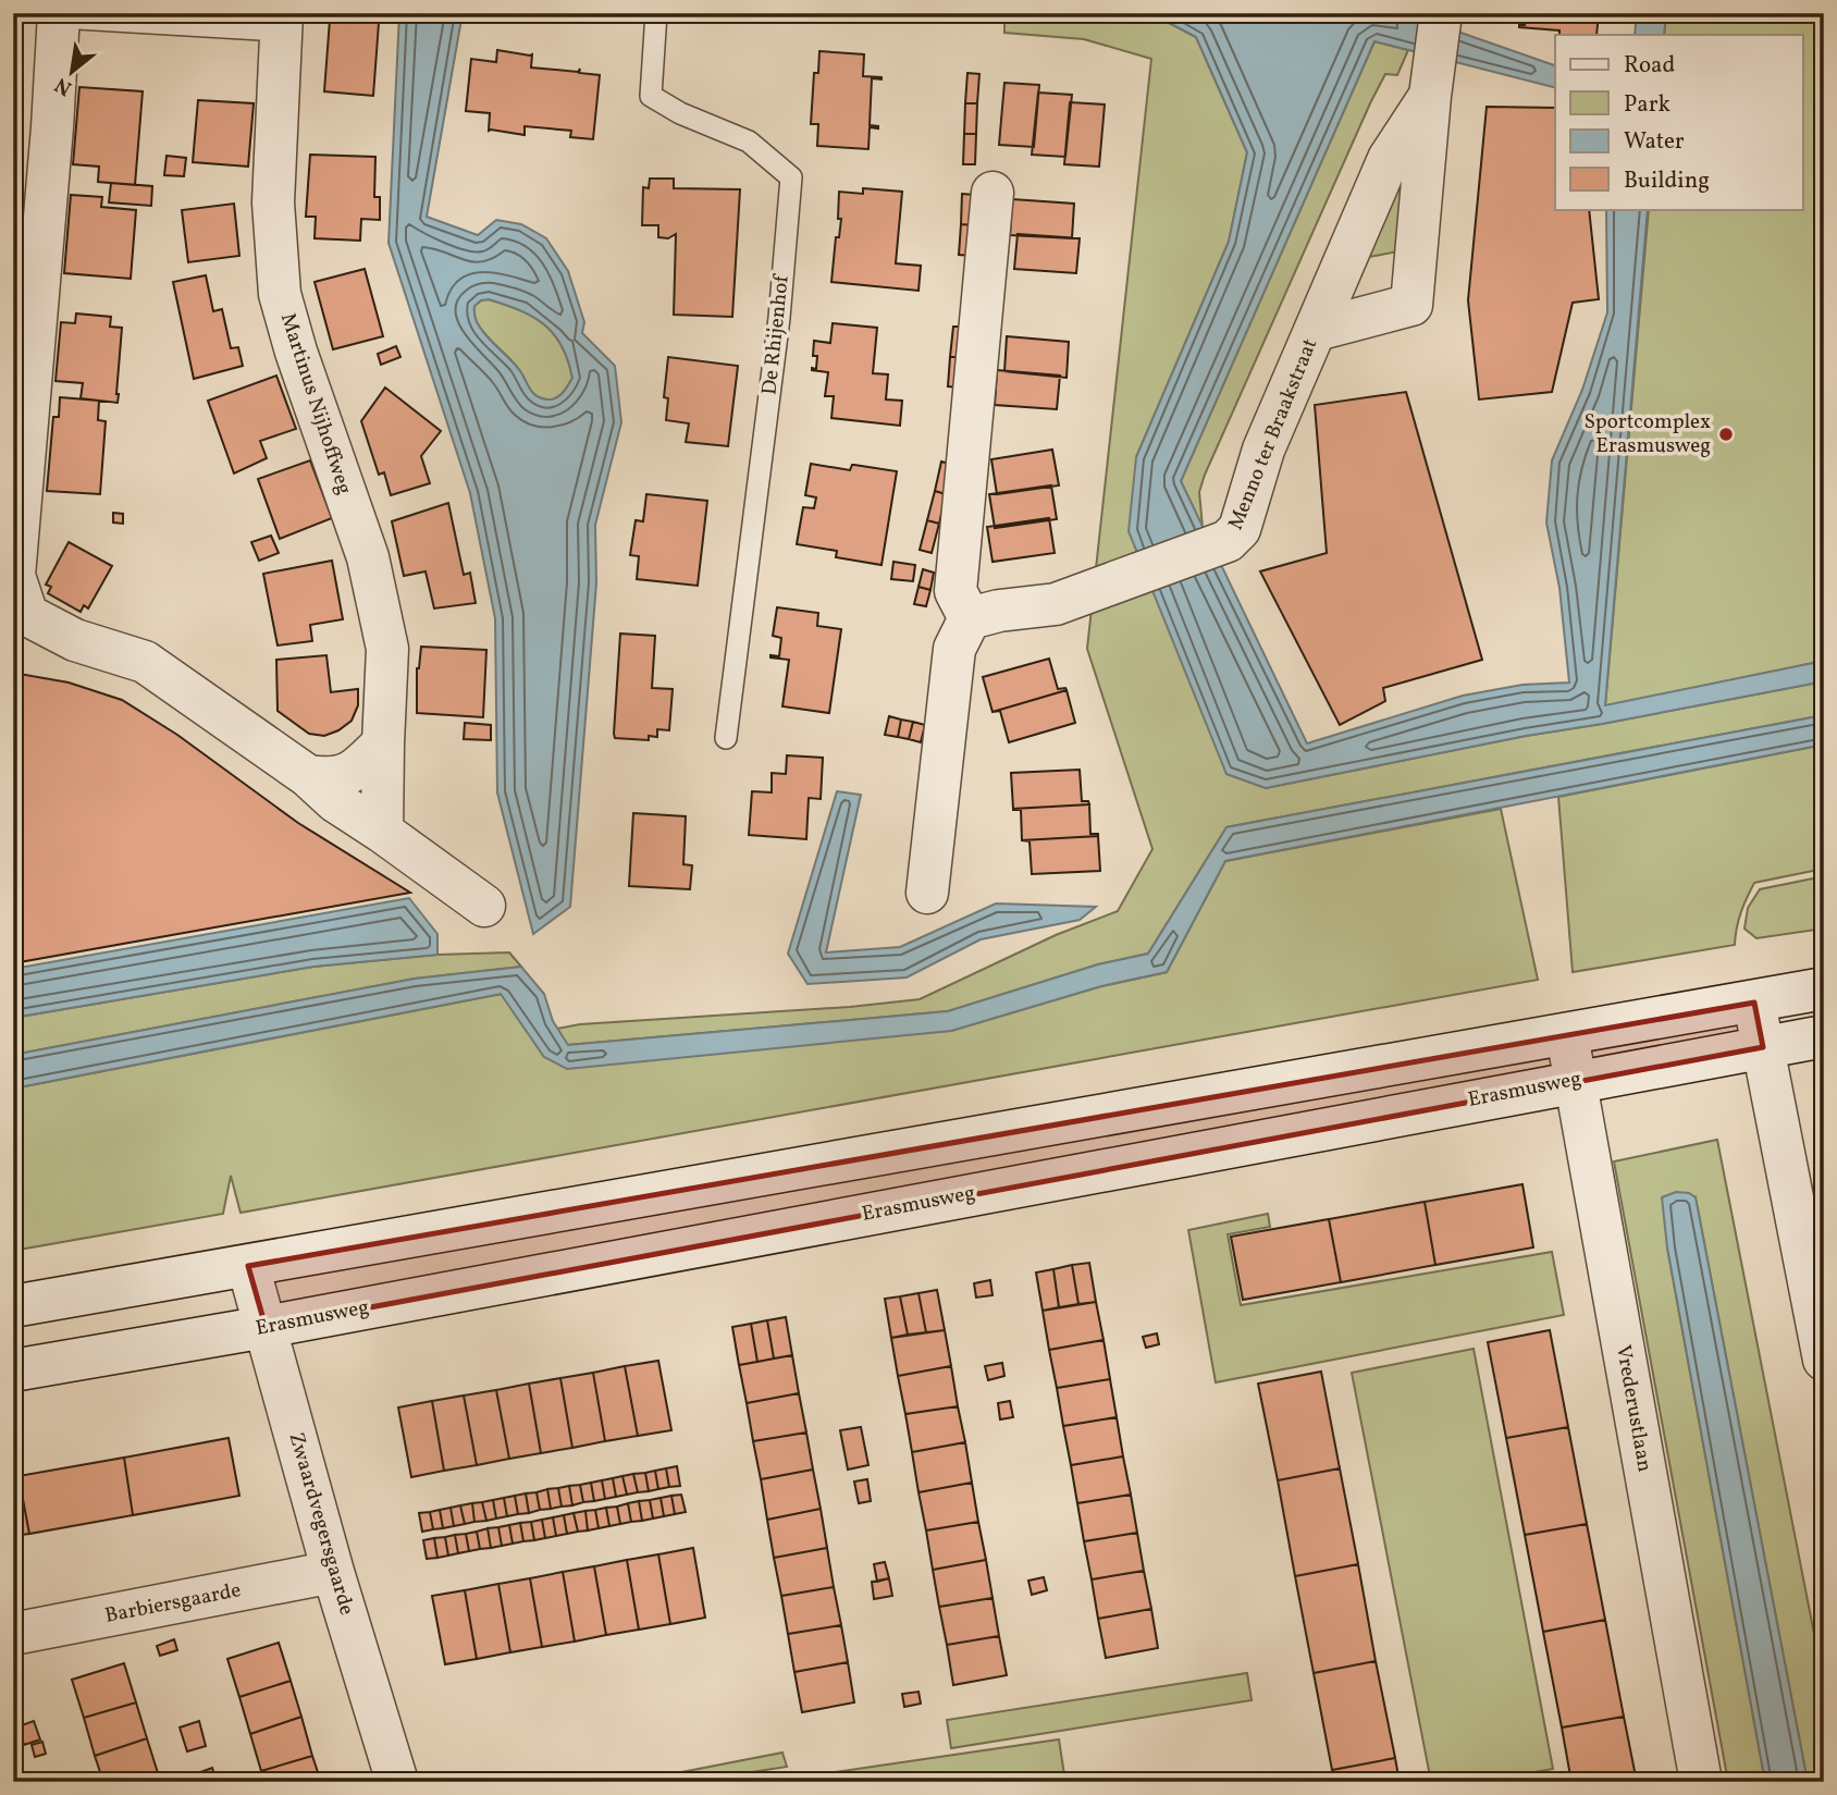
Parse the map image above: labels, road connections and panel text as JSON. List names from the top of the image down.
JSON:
{
  "streets": {
    "street": [
      "Martinus Nijhoffweg",
      "Menno ter Braakstraat",
      "Erasmusweg",
      "Vrederustlaan",
      "Zwaardvegersgaarde",
      "Barbiersgaarde"
    ],
    "lane": ["De Rhijenhof"]
  },
  "crossings": [
    ["Erasmusweg", "Vrederustlaan"],
    ["Erasmusweg", "Zwaardvegersgaarde"],
    ["Zwaardvegersgaarde", "Barbiersgaarde"]
  ],
  "places": ["Sportcomplex Erasmusweg"],
  "legend": [
    "Road",
    "Park",
    "Water",
    "Building"
  ],
  "north": "bottom left"
}
